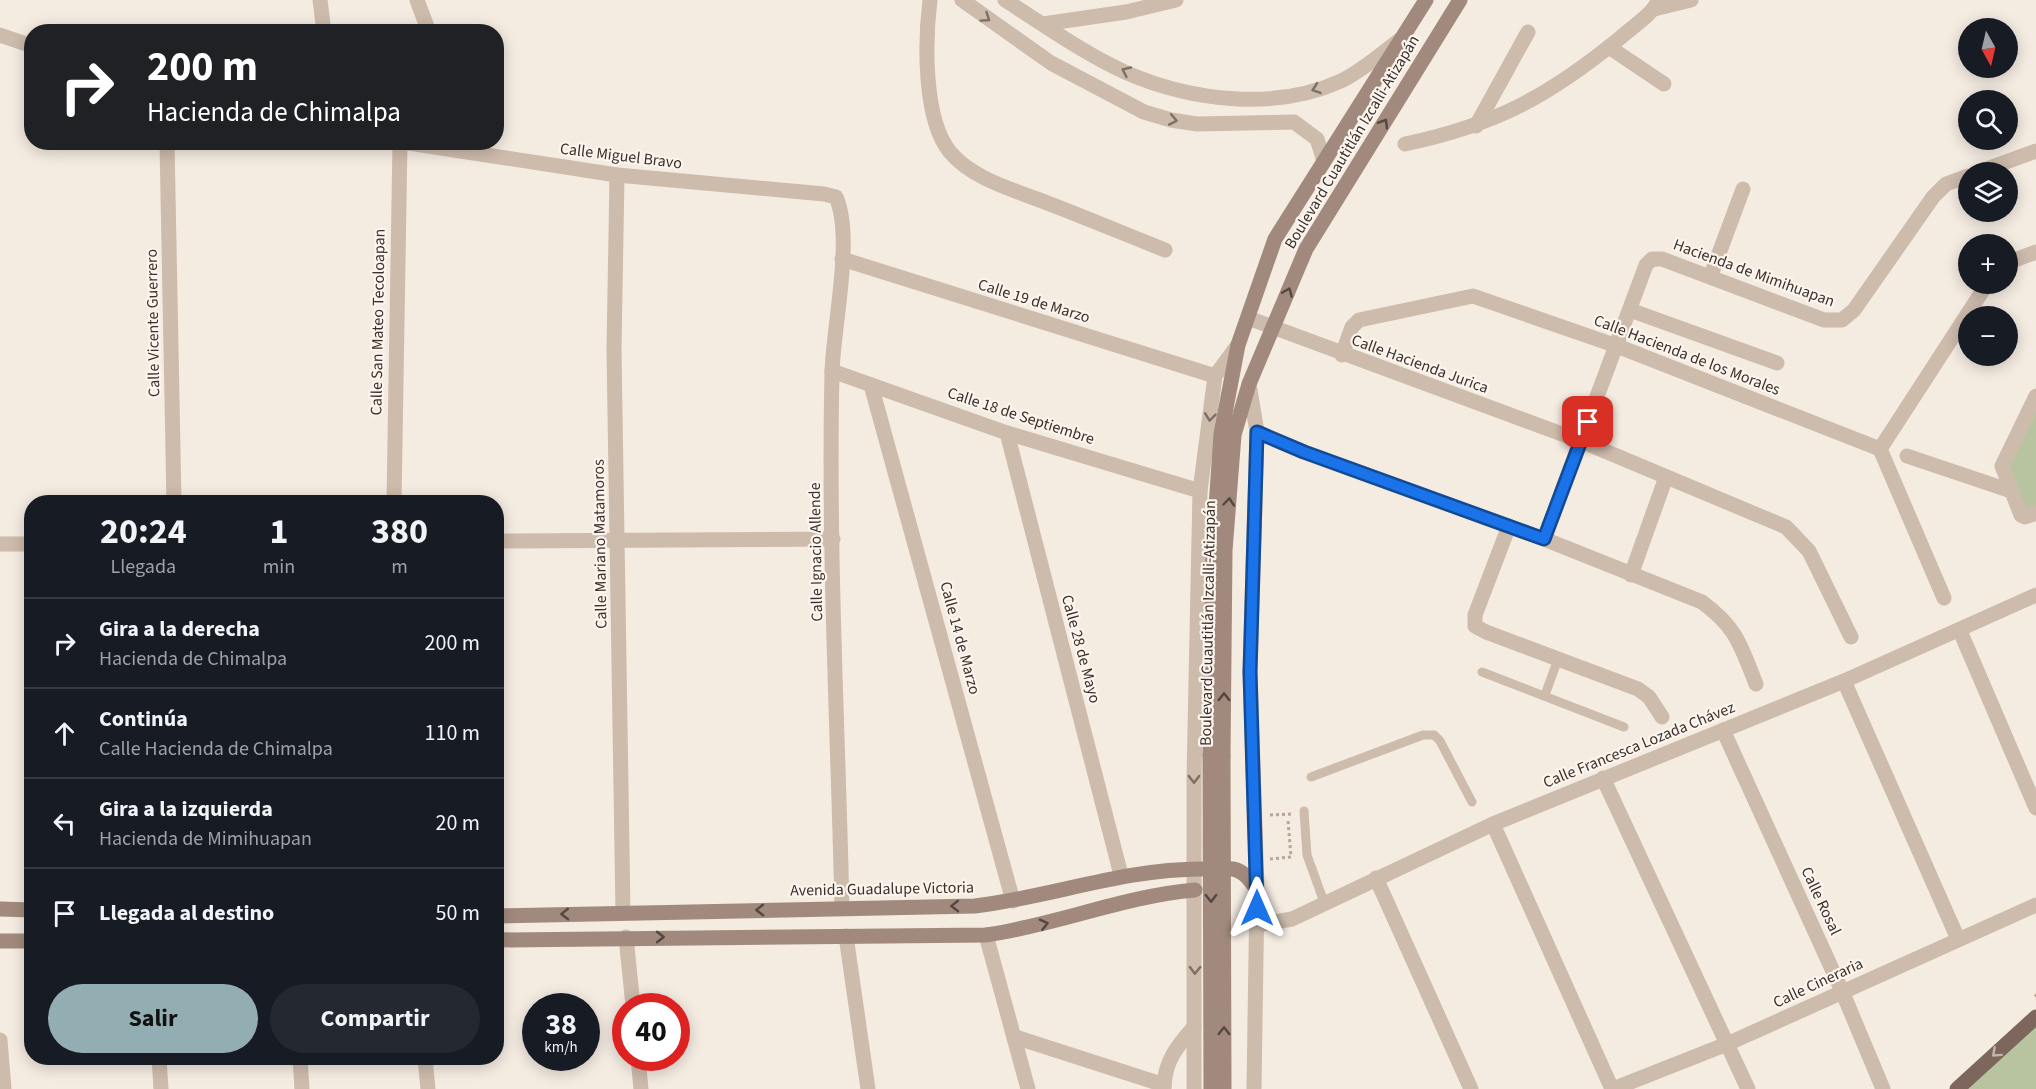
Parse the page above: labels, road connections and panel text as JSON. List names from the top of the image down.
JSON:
{
  "streets": {
    "main road": ["Boulevard Cuautitlán Izcalli-Atizapán", "Avenida Guadalupe Victoria"],
    "street": [
      "Calle Miguel Bravo",
      "Hacienda de Mimihuapan",
      "Calle 19 de Marzo",
      "Calle San Mateo Tecoloapan",
      "Calle Vicente Guerrero",
      "Calle Hacienda de los Morales",
      "Calle Hacienda Jurica",
      "Calle 18 de Septiembre",
      "Calle Mariano Matamoros",
      "Calle Ignacio Allende",
      "Calle 14 de Marzo",
      "Calle 28 de Mayo",
      "Calle Francesca Lozada Chávez",
      "Calle Rosal",
      "Calle Cineraria"
    ]
  },
  "crossings": [
    ["Boulevard Cuautitlán Izcalli-Atizapán", "Calle Hacienda Jurica"],
    ["Calle Miguel Bravo", "Calle Mariano Matamoros"],
    ["Calle Miguel Bravo", "Calle Ignacio Allende"],
    ["Hacienda de Mimihuapan", "Calle Hacienda de los Morales"],
    ["Hacienda de Mimihuapan", "Calle Hacienda Jurica"],
    ["Calle 19 de Marzo", "Calle Ignacio Allende"],
    ["Calle Hacienda de los Morales", "Calle Hacienda Jurica"],
    ["Calle 18 de Septiembre", "Calle Ignacio Allende"],
    ["Calle 18 de Septiembre", "Calle 14 de Marzo"],
    ["Calle 18 de Septiembre", "Calle 28 de Mayo"],
    ["Calle Mariano Matamoros", "Avenida Guadalupe Victoria"],
    ["Calle Ignacio Allende", "Avenida Guadalupe Victoria"],
    ["Calle 14 de Marzo", "Avenida Guadalupe Victoria"],
    ["Calle 28 de Mayo", "Avenida Guadalupe Victoria"],
    ["Calle Francesca Lozada Chávez", "Calle Rosal"],
    ["Calle Rosal", "Calle Cineraria"]
  ],
  "north": "bottom",
  "page": {
    "map_buttons": ["+", "−"],
    "turn": ["200 m", "Hacienda de Chimalpa"],
    "eta": [
      "20:24",
      "Llegada",
      "1",
      "min",
      "380",
      "m"
    ],
    "list": [
      {
        "name": "Gira a la derecha",
        "note": "Hacienda de Chimalpa",
        "value": "200 m"
      },
      {
        "name": "Continúa",
        "note": "Calle Hacienda de Chimalpa",
        "value": "110 m"
      },
      {
        "name": "Gira a la izquierda",
        "note": "Hacienda de Mimihuapan",
        "value": "20 m"
      },
      {
        "name": "Llegada al destino",
        "value": "50 m"
      }
    ],
    "buttons": ["Salir", "Compartir"],
    "speed": "38 km/h",
    "limit": "40"
  }
}
